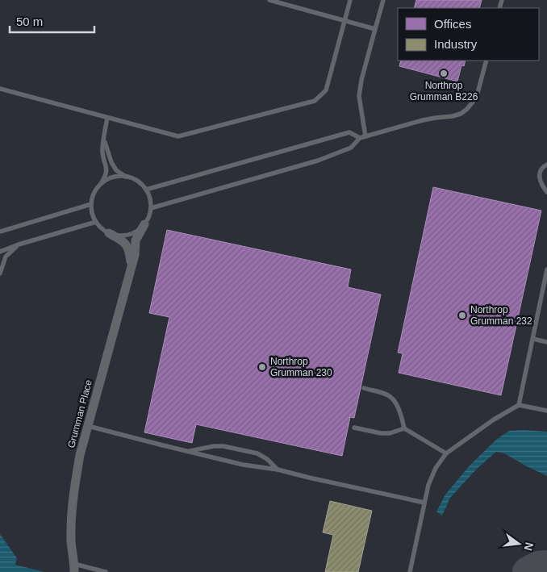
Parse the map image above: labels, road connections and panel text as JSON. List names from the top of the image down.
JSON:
{
  "streets": {
    "street": ["Grumman Place"]
  },
  "places": ["Northrop Grumman B226", "Northrop Grumman 232", "Northrop Grumman 230"],
  "legend": ["Offices", "Industry"],
  "scale_bar": "50 m",
  "north": "right"
}
